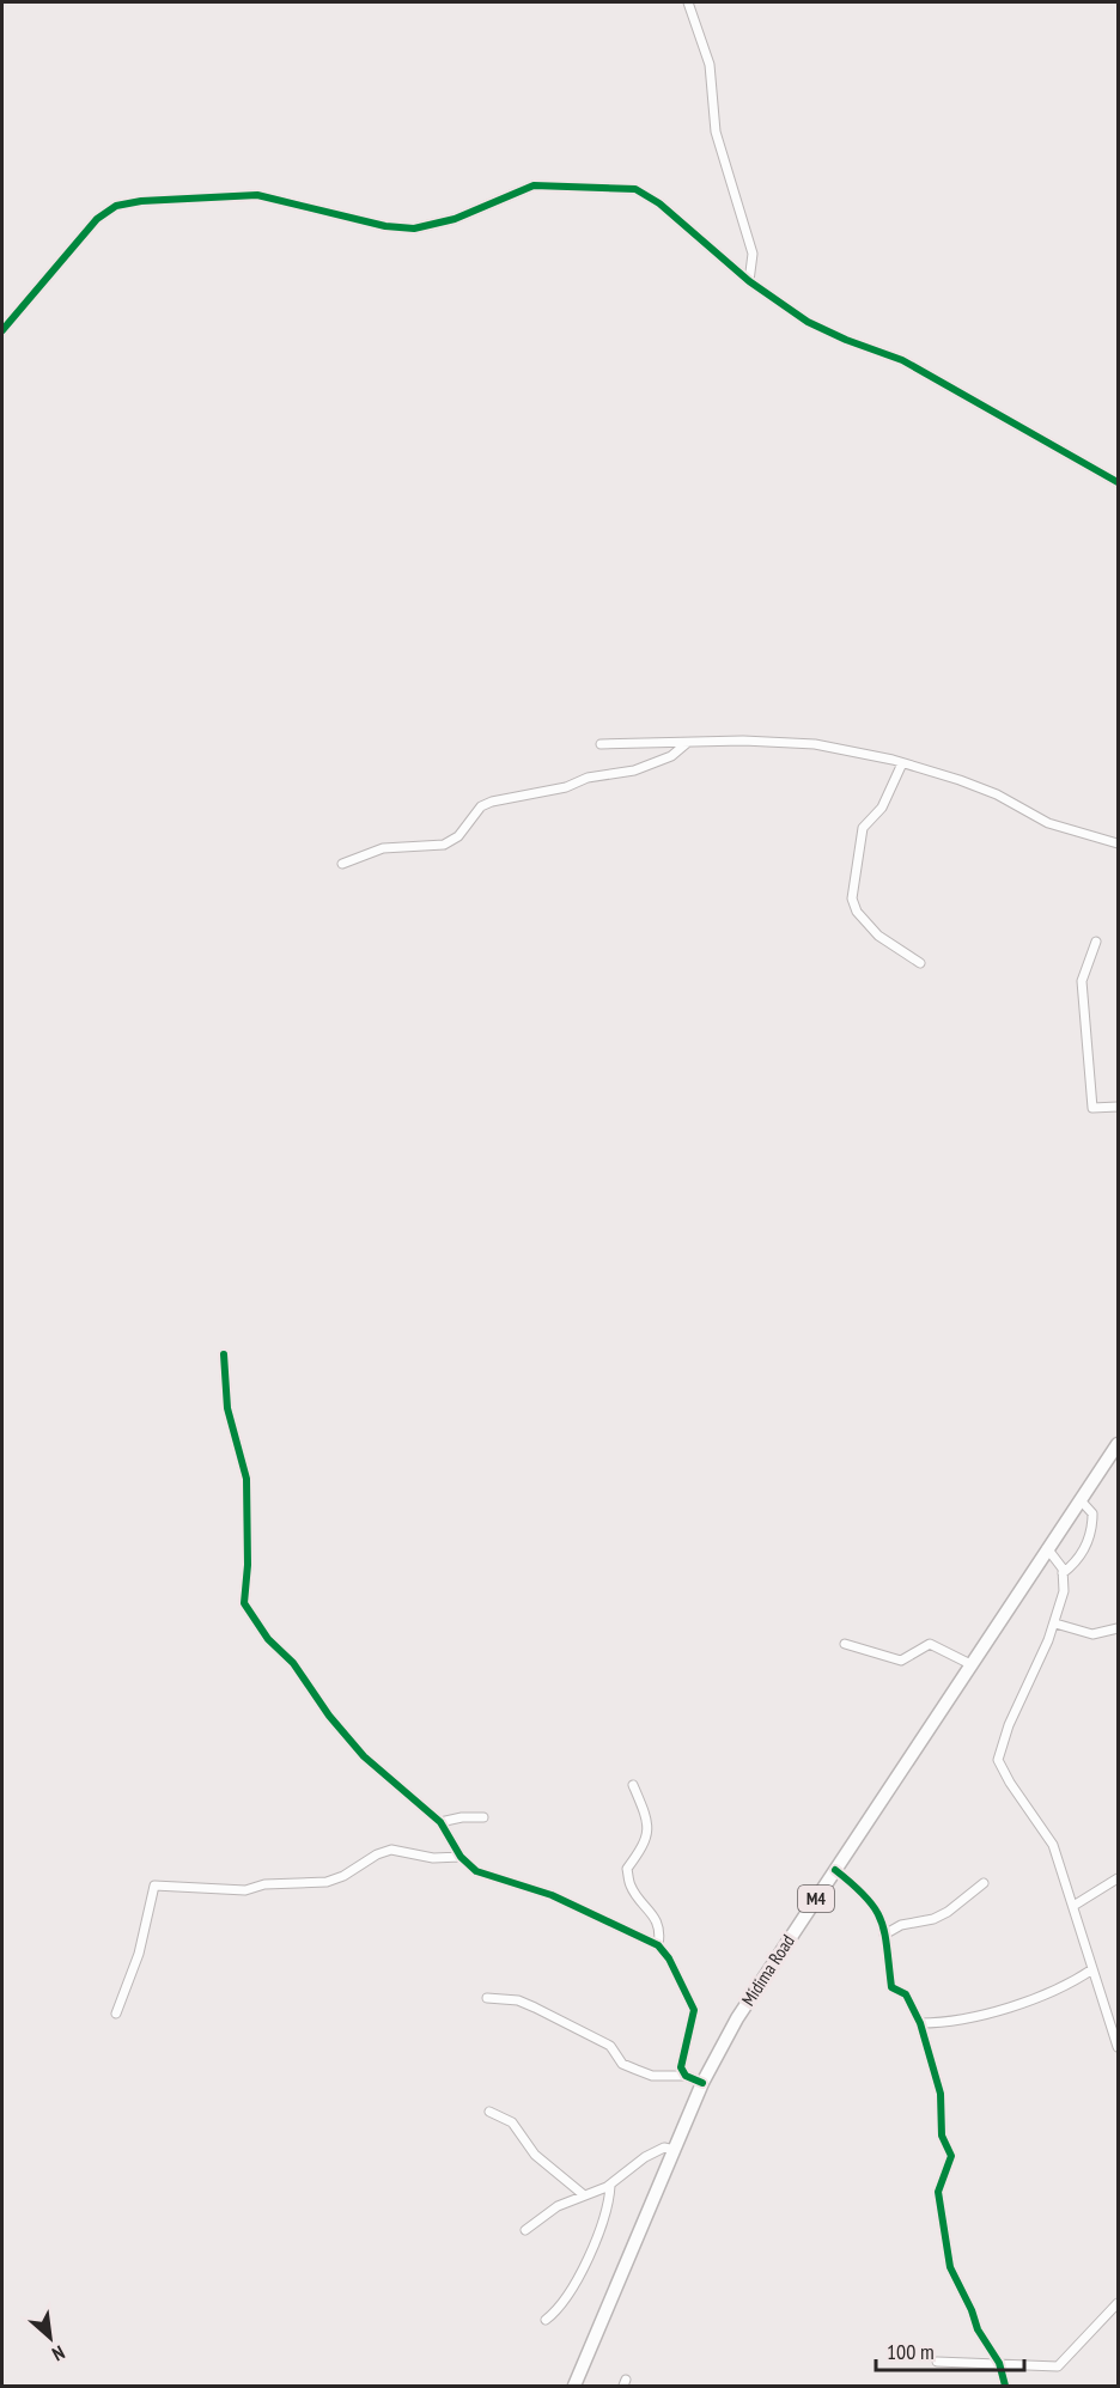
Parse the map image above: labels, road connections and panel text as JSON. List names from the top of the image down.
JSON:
{
  "streets": {
    "main road": ["M4", "Midima Road"]
  },
  "scale_bar": "100 m",
  "north": "bottom right"
}
